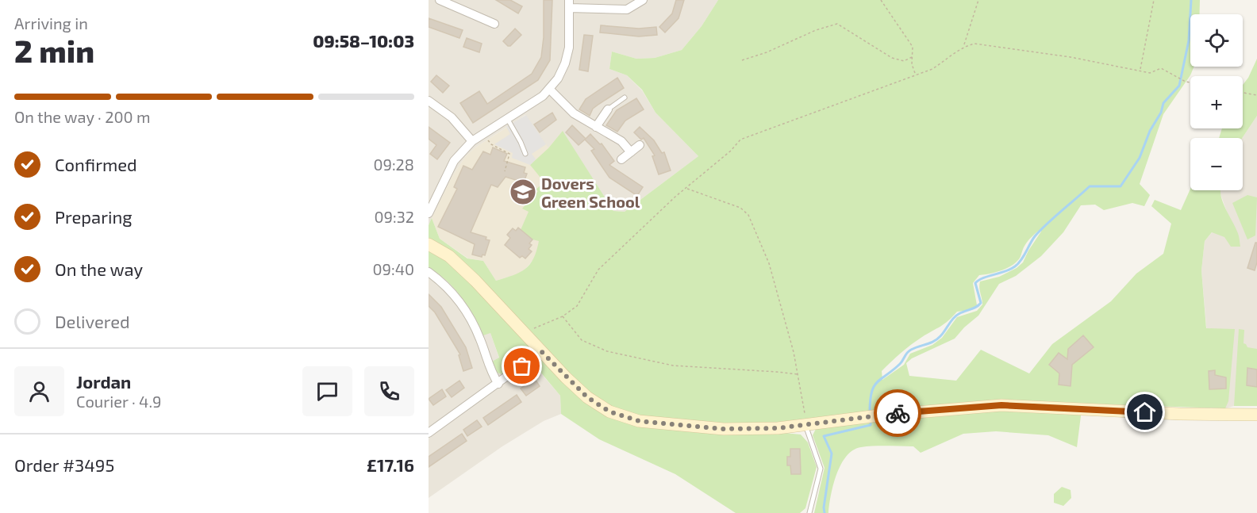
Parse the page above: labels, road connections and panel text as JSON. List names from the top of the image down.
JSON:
{
  "places": {
    "school or university": ["Dovers Green School"]
  },
  "page": {
    "heading": ["2 min", "Arriving in", "09:58–10:03"],
    "panel": [
      "Jordan",
      "Courier · 4.9",
      "Order #3495",
      "£17.16"
    ],
    "map_buttons": ["+", "−"],
    "bar": "On the way · 200 m",
    "list": [
      ["Confirmed", "09:28"],
      ["Preparing", "09:32"],
      ["On the way", "09:40"],
      "Delivered"
    ]
  }
}
